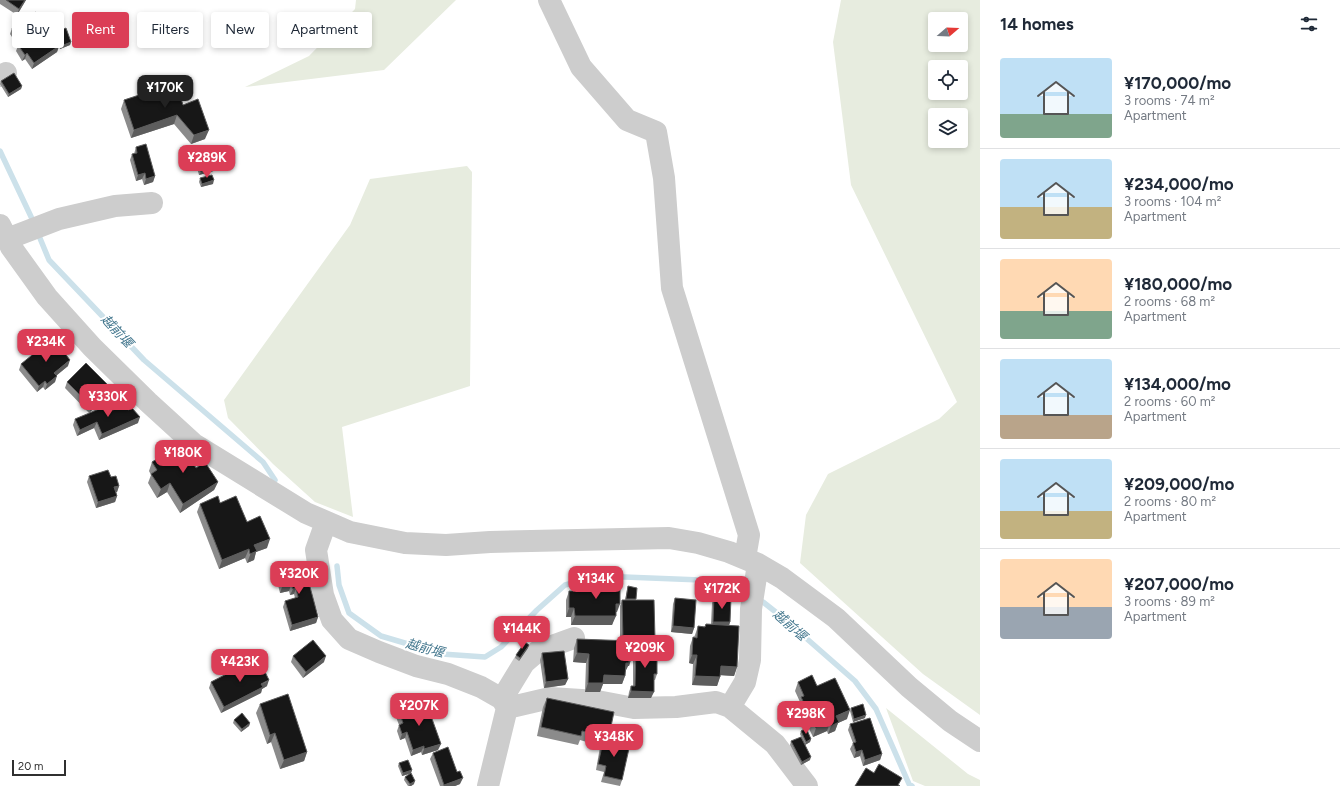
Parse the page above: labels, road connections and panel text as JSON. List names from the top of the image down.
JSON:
{
  "water": ["越前堰"],
  "scale_bar": "20 m",
  "north": "right",
  "page": {
    "heading": "14 homes",
    "chip": [
      "Buy",
      "Rent",
      "Filters",
      "New",
      "Apartment"
    ],
    "list": [
      {
        "name": "¥170,000/mo",
        "note": "3 rooms · 74 m² · Apartment"
      },
      {
        "name": "¥234,000/mo",
        "note": "3 rooms · 104 m² · Apartment"
      },
      {
        "name": "¥180,000/mo",
        "note": "2 rooms · 68 m² · Apartment"
      },
      {
        "name": "¥134,000/mo",
        "note": "2 rooms · 60 m² · Apartment"
      },
      {
        "name": "¥209,000/mo",
        "note": "2 rooms · 80 m² · Apartment"
      },
      {
        "name": "¥207,000/mo",
        "note": "3 rooms · 89 m² · Apartment"
      }
    ],
    "price": [
      "¥170K",
      "¥289K",
      "¥234K",
      "¥330K",
      "¥180K",
      "¥320K",
      "¥134K",
      "¥172K",
      "¥144K",
      "¥209K",
      "¥423K",
      "¥207K",
      "¥298K",
      "¥348K"
    ],
    "scale": "20 m"
  }
}
